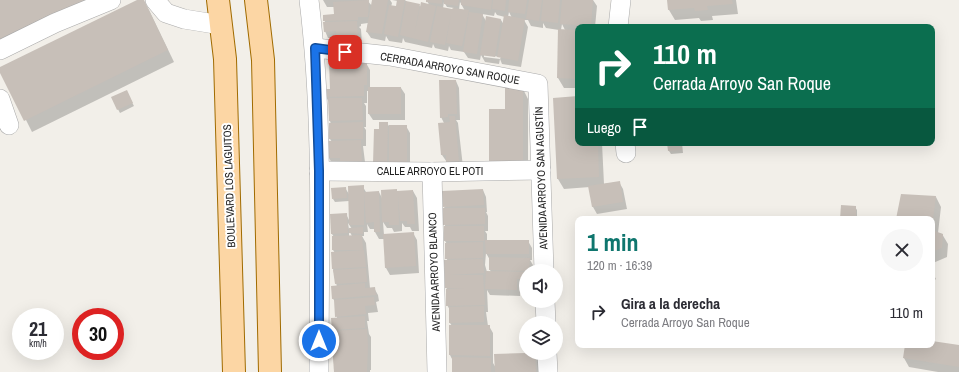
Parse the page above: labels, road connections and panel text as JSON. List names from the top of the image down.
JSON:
{
  "streets": {
    "main road": ["BOULEVARD LOS LAGUITOS"],
    "street": [
      "CERRADA ARROYO SAN ROQUE",
      "CALLE ARROYO EL POTI",
      "AVENIDA ARROYO SAN AGUSTÍN",
      "AVENIDA ARROYO BLANCO"
    ]
  },
  "crossings": [
    ["CERRADA ARROYO SAN ROQUE", "AVENIDA ARROYO SAN AGUSTÍN"],
    ["CALLE ARROYO EL POTI", "AVENIDA ARROYO SAN AGUSTÍN"],
    ["CALLE ARROYO EL POTI", "AVENIDA ARROYO BLANCO"]
  ],
  "page": {
    "turn": ["110 m", "Cerrada Arroyo San Roque"],
    "then": "Luego",
    "heading": ["1 min", "120 m · 16:39"],
    "list": [
      {
        "name": "Gira a la derecha",
        "note": "Cerrada Arroyo San Roque",
        "value": "110 m"
      }
    ],
    "speed": "21 km/h",
    "limit": "30"
  }
}
